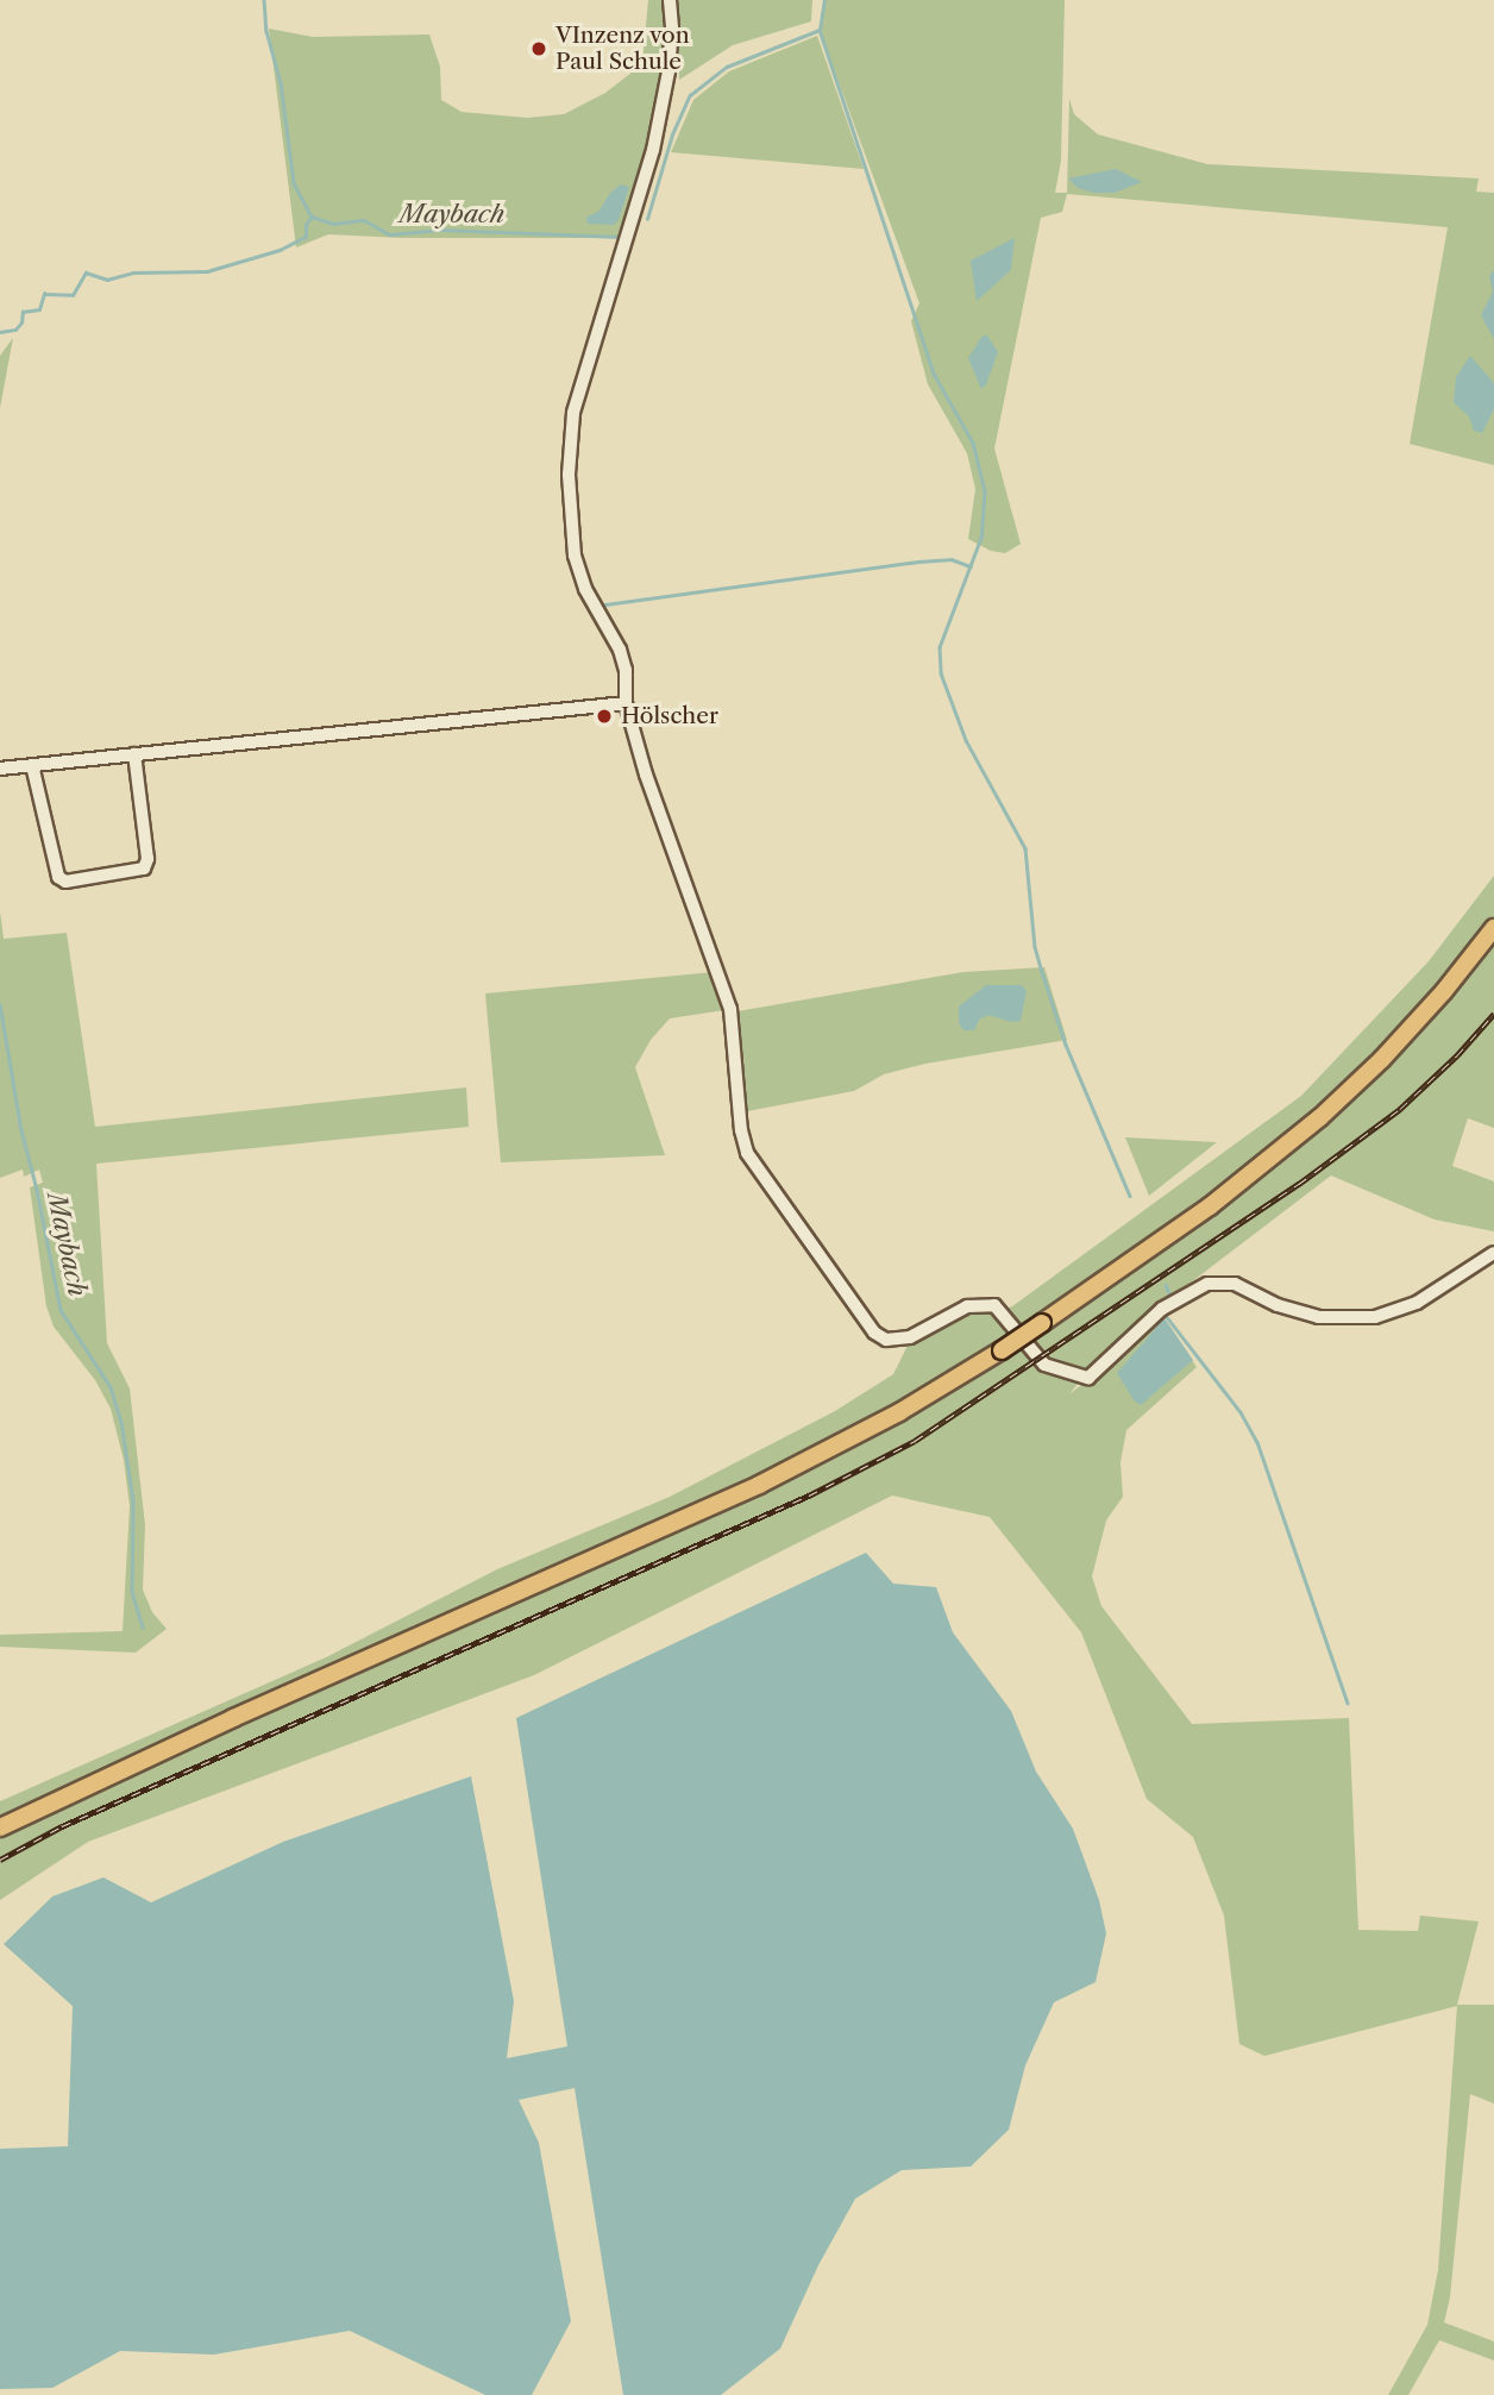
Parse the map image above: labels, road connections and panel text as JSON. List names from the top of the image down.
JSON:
{
  "water": ["Maybach"],
  "places": ["VInzenz von Paul Schule", "Hölscher"]
}
